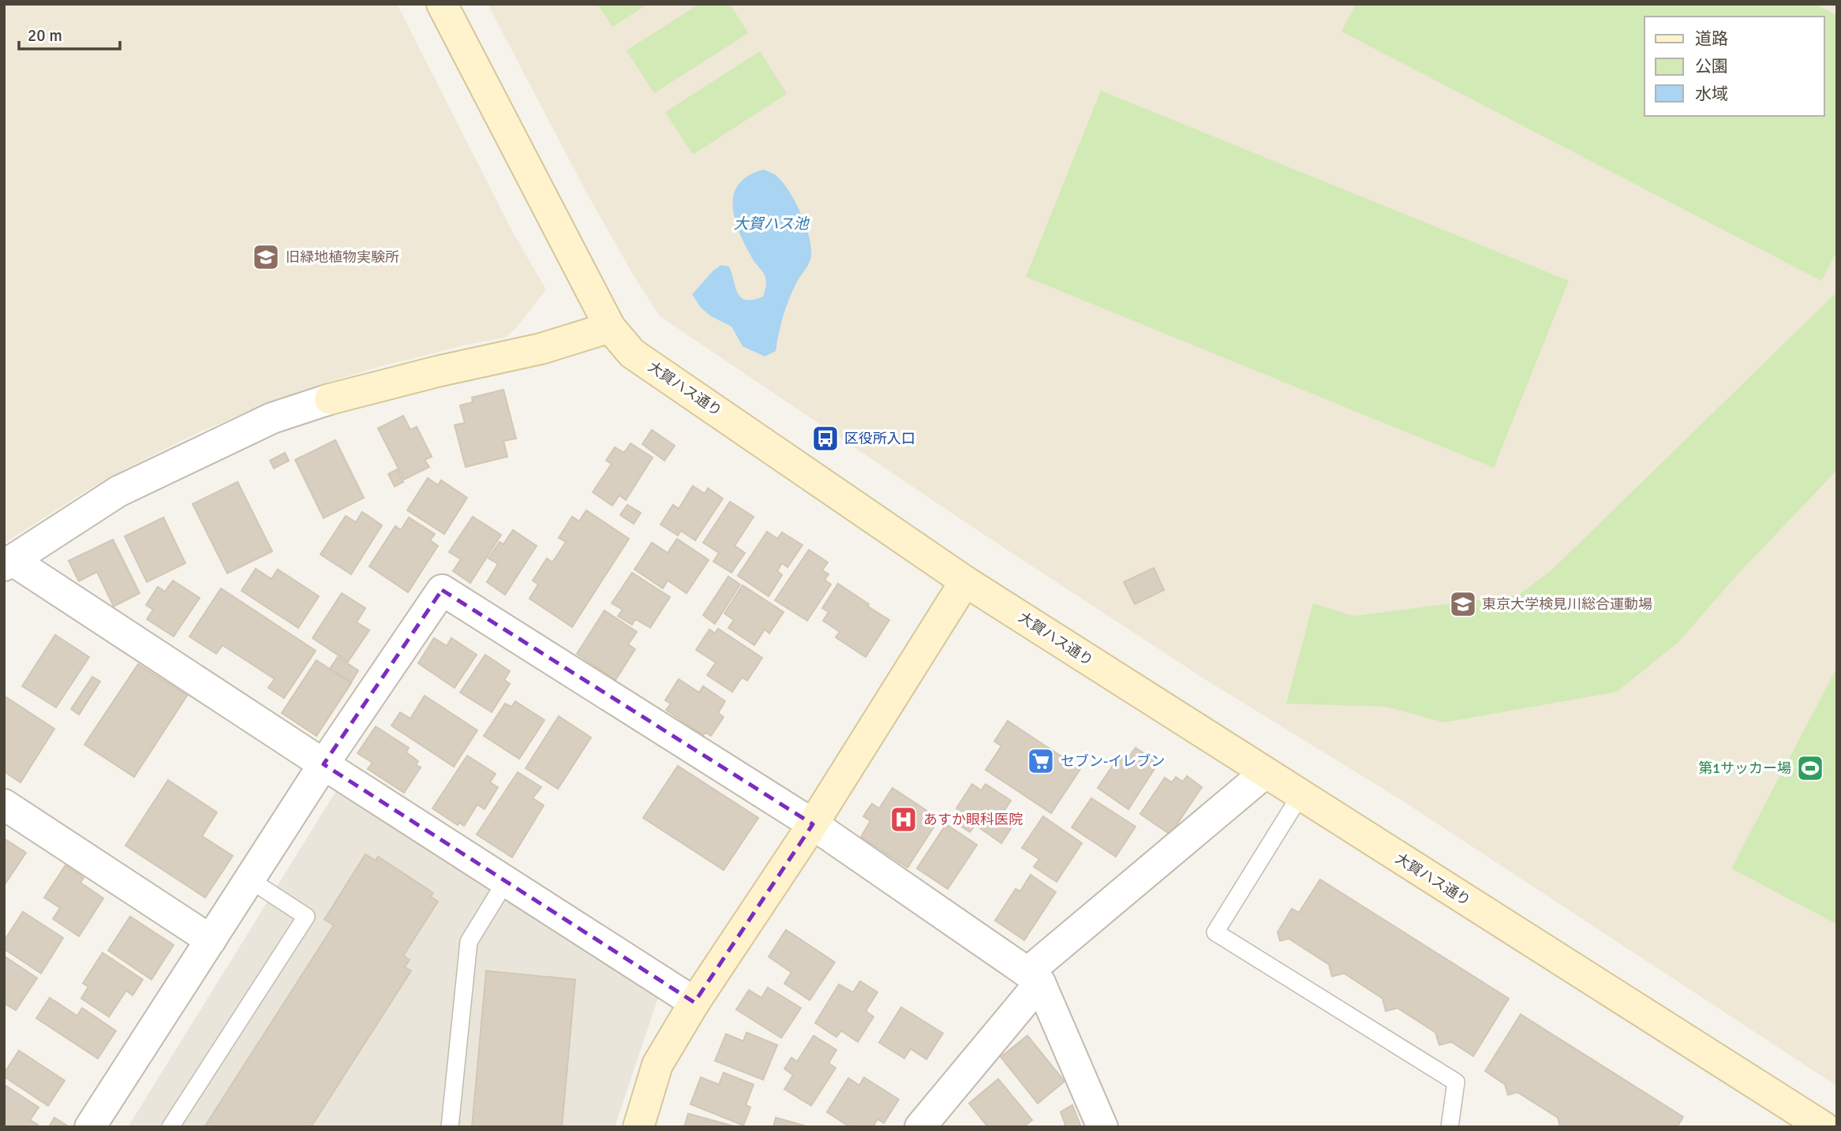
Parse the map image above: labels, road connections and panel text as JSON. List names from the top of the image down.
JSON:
{
  "streets": {
    "street": ["大賀ハス通り"]
  },
  "water": ["大賀ハス池"],
  "places": {
    "school or university": ["旧緑地植物実験所", "東京大学検見川総合運動場"],
    "bus stop": ["区役所入口"],
    "supermarket": ["セブン-イレブン"],
    "sports": ["第1サッカー場"],
    "hospital": ["あすか眼科医院"]
  },
  "legend": ["道路", "公園", "水域"],
  "scale_bar": "20 m"
}
